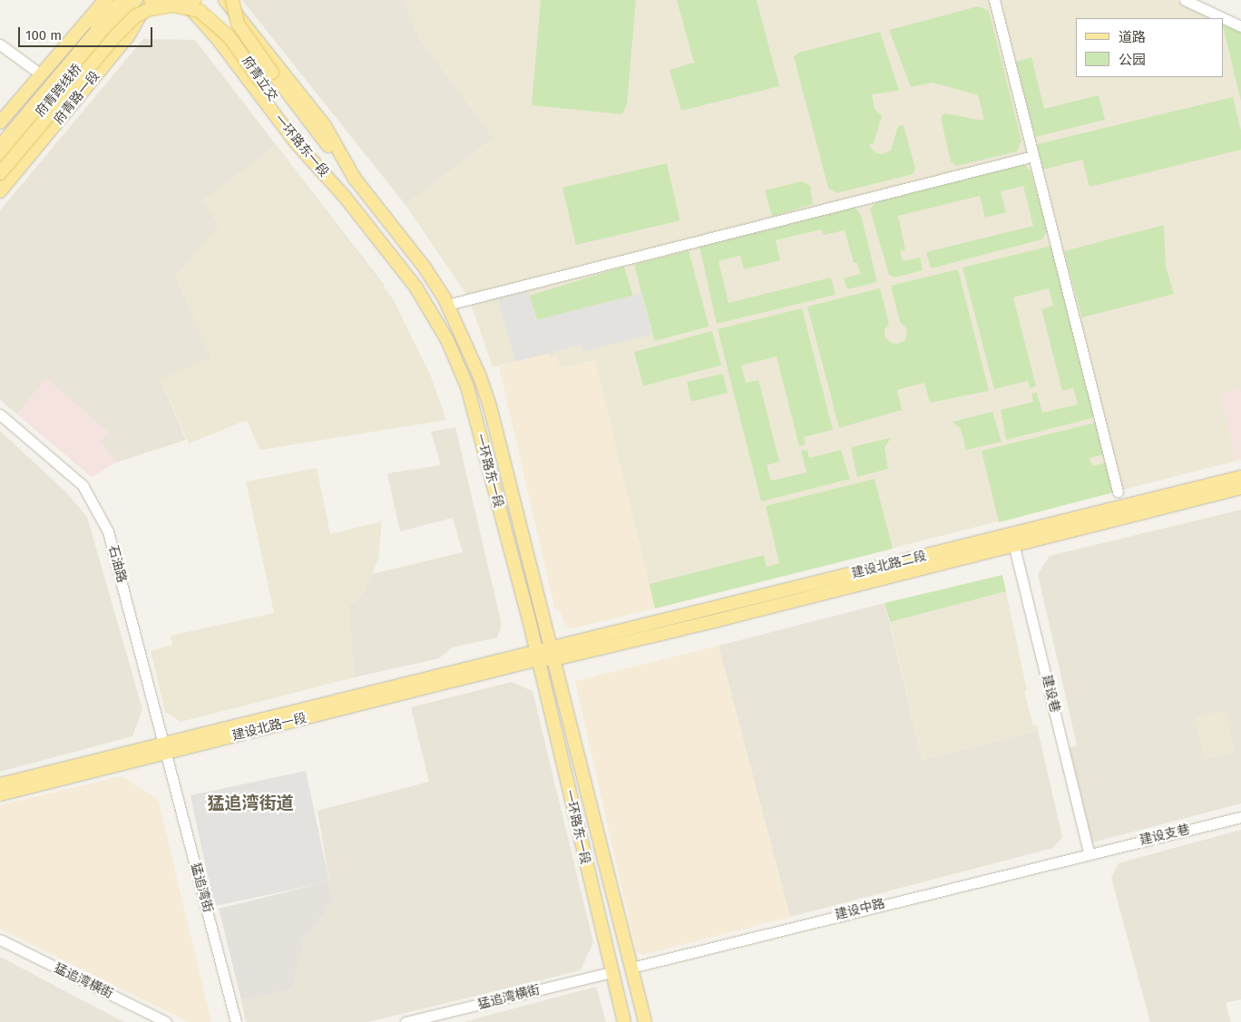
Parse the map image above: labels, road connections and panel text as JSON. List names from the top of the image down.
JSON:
{
  "streets": {
    "main road": [
      "府青立交",
      "府青跨线桥",
      "府青路一段",
      "一环路东一段",
      "建设北路二段",
      "建设北路一段"
    ],
    "street": [
      "石油路",
      "建设巷",
      "建设支巷",
      "猛追湾街",
      "建设中路",
      "猛追湾横街"
    ]
  },
  "crossings": [
    ["府青立交", "府青路一段"],
    ["府青立交", "一环路东一段"],
    ["一环路东一段", "建设北路二段"],
    ["一环路东一段", "建设北路一段"],
    ["一环路东一段", "建设中路"],
    ["一环路东一段", "猛追湾横街"],
    ["石油路", "建设北路一段"],
    ["石油路", "猛追湾街"],
    ["建设北路二段", "建设巷"],
    ["建设北路二段", "建设北路一段"],
    ["建设巷", "建设支巷"],
    ["建设巷", "建设中路"],
    ["建设北路一段", "猛追湾街"],
    ["建设支巷", "建设中路"]
  ],
  "districts": ["猛追湾街道"],
  "legend": ["道路", "公园"],
  "scale_bar": "100 m"
}
